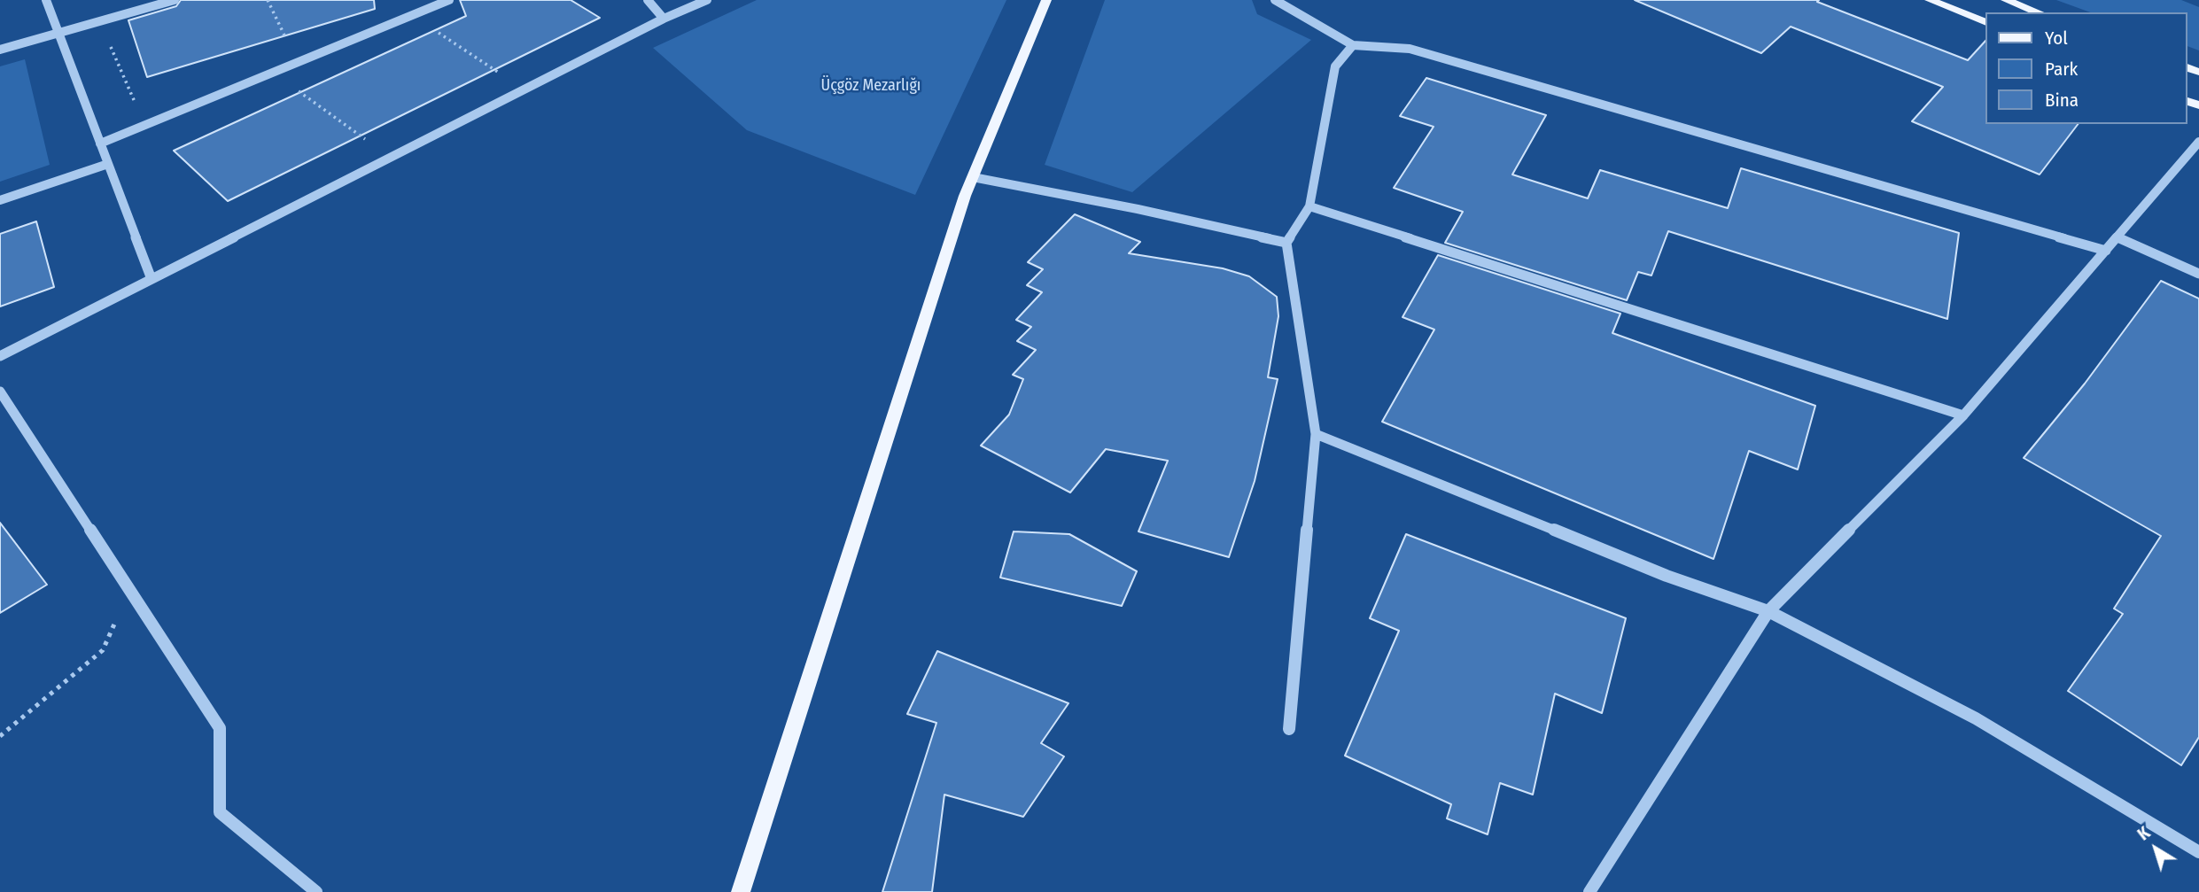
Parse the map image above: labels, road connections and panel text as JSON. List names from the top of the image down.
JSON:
{
  "parks": ["Üçgöz Mezarlığı"],
  "legend": ["Yol", "Park", "Bina"],
  "north": "top left"
}
